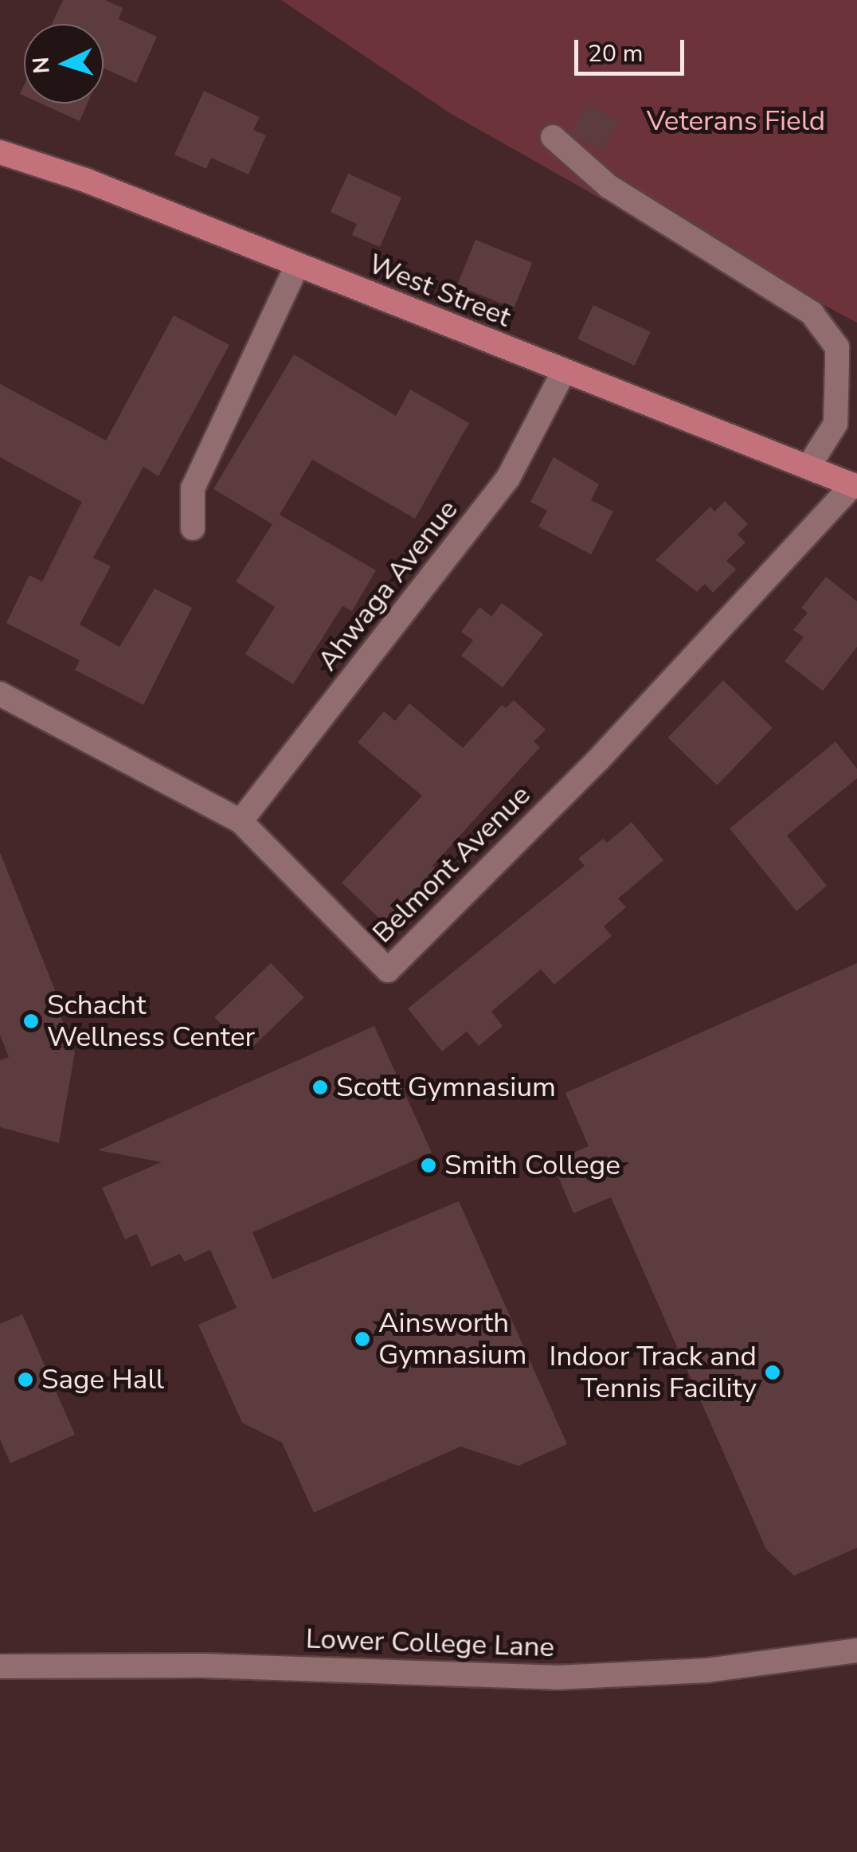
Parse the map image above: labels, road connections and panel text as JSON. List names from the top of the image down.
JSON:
{
  "streets": {
    "main road": ["West Street"],
    "street": ["Ahwaga Avenue", "Belmont Avenue", "Lower College Lane"]
  },
  "crossings": [
    ["West Street", "Ahwaga Avenue"],
    ["West Street", "Belmont Avenue"],
    ["Ahwaga Avenue", "Belmont Avenue"]
  ],
  "parks": ["Veterans Field"],
  "places": [
    "Schacht Wellness Center",
    "Scott Gymnasium",
    "Smith College",
    "Ainsworth Gymnasium",
    "Indoor Track and Tennis Facility",
    "Sage Hall"
  ],
  "scale_bar": "20 m",
  "north": "left"
}
